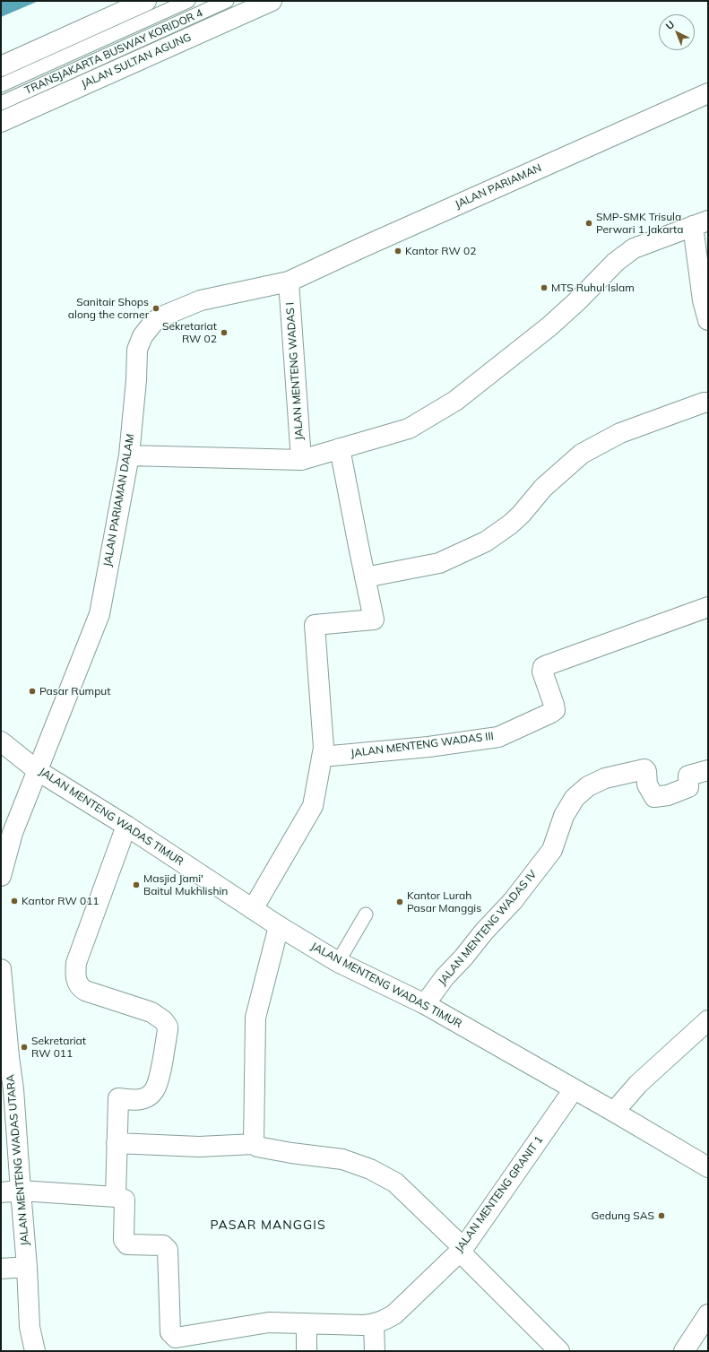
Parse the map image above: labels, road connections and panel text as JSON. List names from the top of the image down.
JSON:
{
  "streets": {
    "street": [
      "JALAN SULTAN AGUNG",
      "JALAN PARIAMAN",
      "JALAN MENTENG WADAS I",
      "JALAN PARIAMAN DALAM",
      "JALAN MENTENG WADAS III",
      "JALAN MENTENG WADAS TIMUR",
      "JALAN MENTENG WADAS IV",
      "JALAN MENTENG WADAS UTARA",
      "JALAN MENTENG GRANIT 1"
    ],
    "lane": ["TRANSJAKARTA BUSWAY KORIDOR 4"]
  },
  "crossings": [
    ["JALAN PARIAMAN", "JALAN MENTENG WADAS I"],
    ["JALAN PARIAMAN", "JALAN PARIAMAN DALAM"],
    ["JALAN MENTENG WADAS I", "JALAN PARIAMAN DALAM"],
    ["JALAN PARIAMAN DALAM", "JALAN MENTENG WADAS TIMUR"],
    ["JALAN MENTENG WADAS TIMUR", "JALAN MENTENG WADAS IV"],
    ["JALAN MENTENG WADAS TIMUR", "JALAN MENTENG GRANIT 1"]
  ],
  "districts": ["PASAR MANGGIS"],
  "places": [
    "SMP-SMK Trisula Perwari 1 Jakarta",
    "Kantor RW 02",
    "MTS Ruhul Islam",
    "Sanitair Shops along the corner",
    "Sekretariat RW 02",
    "Pasar Rumput",
    "Masjid Jami' Baitul Mukhlishin",
    "Kantor RW 011",
    "Kantor Lurah Pasar Manggis",
    "Sekretariat RW 011",
    "Gedung SAS"
  ],
  "north": "top left"
}
